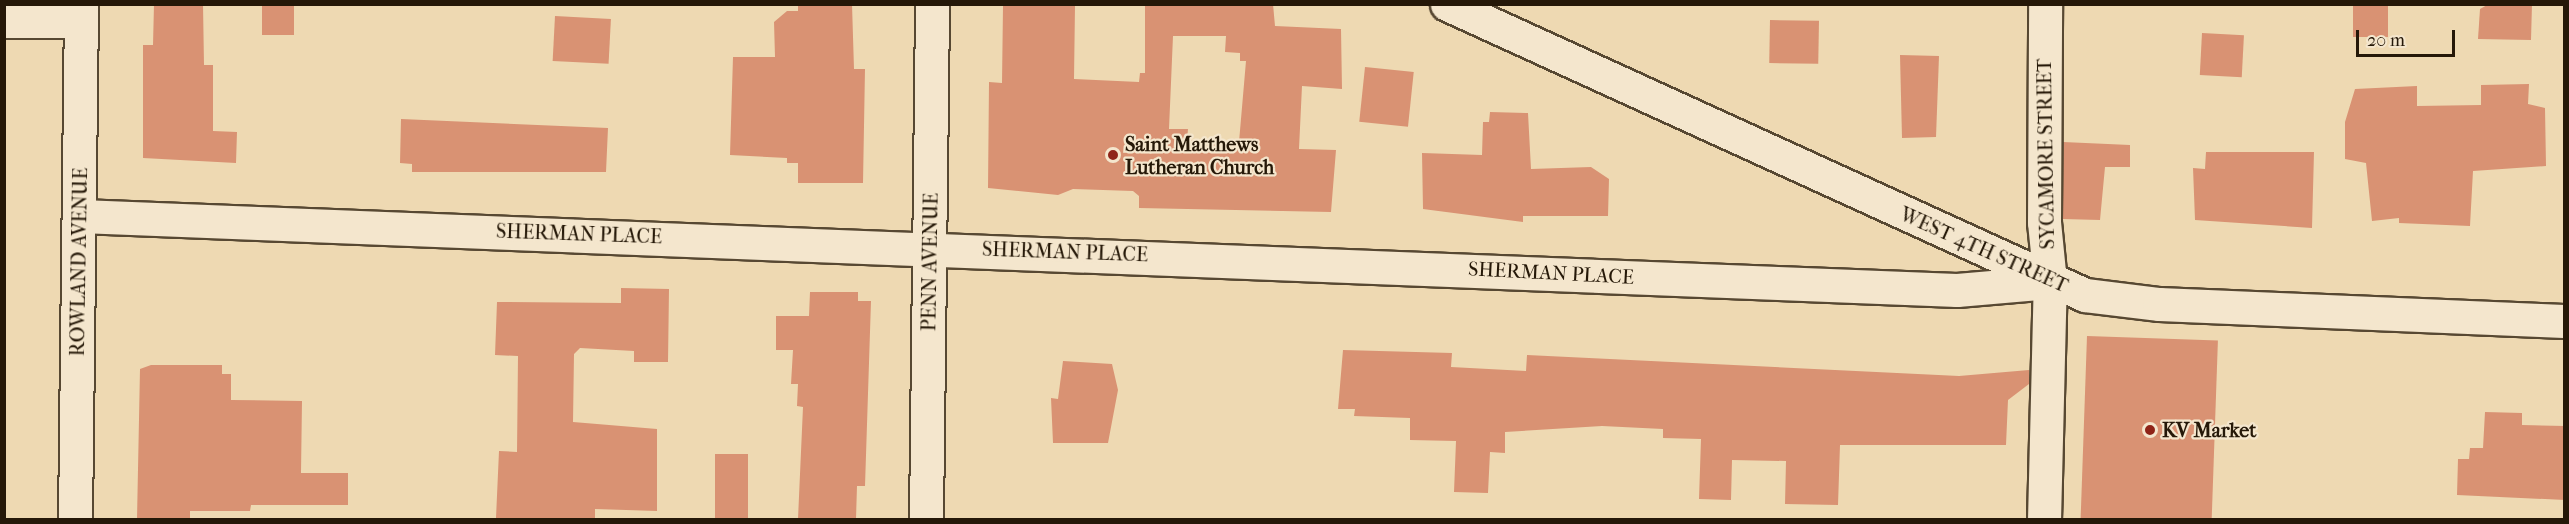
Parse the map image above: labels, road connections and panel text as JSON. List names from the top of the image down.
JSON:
{
  "streets": {
    "street": [
      "SYCAMORE STREET",
      "SHERMAN PLACE",
      "WEST 4TH STREET",
      "ROWLAND AVENUE",
      "PENN AVENUE"
    ]
  },
  "crossings": [
    ["SYCAMORE STREET", "SHERMAN PLACE"],
    ["SYCAMORE STREET", "WEST 4TH STREET"],
    ["SHERMAN PLACE", "WEST 4TH STREET"],
    ["SHERMAN PLACE", "ROWLAND AVENUE"],
    ["SHERMAN PLACE", "PENN AVENUE"]
  ],
  "places": ["Saint Matthews Lutheran Church", "KV Market"],
  "scale_bar": "20 m"
}
